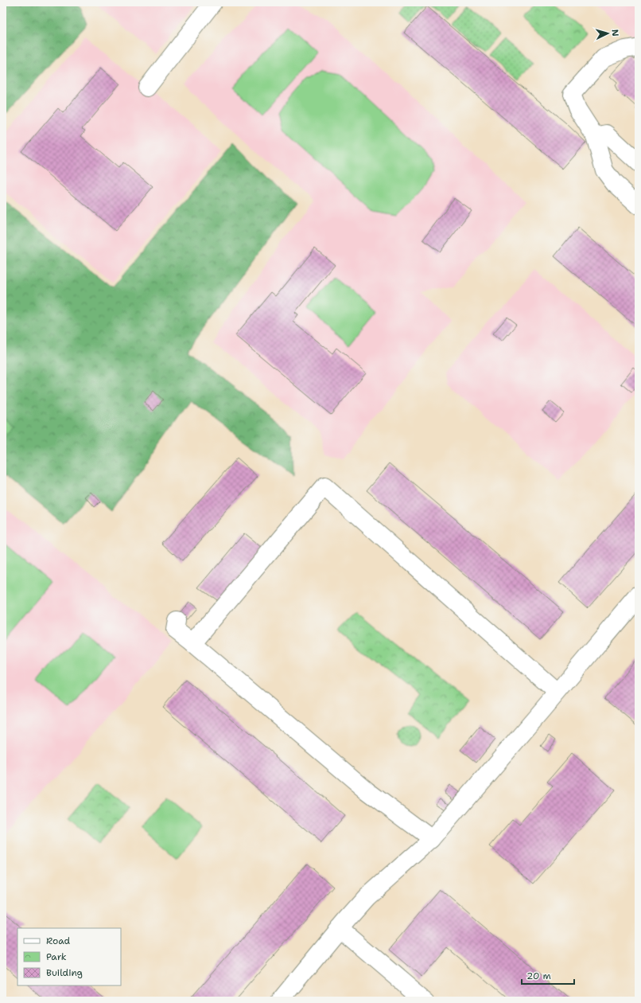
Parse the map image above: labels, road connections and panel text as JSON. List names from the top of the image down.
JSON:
{
  "legend": ["Road", "Park", "Building"],
  "scale_bar": "20 m",
  "north": "right"
}
